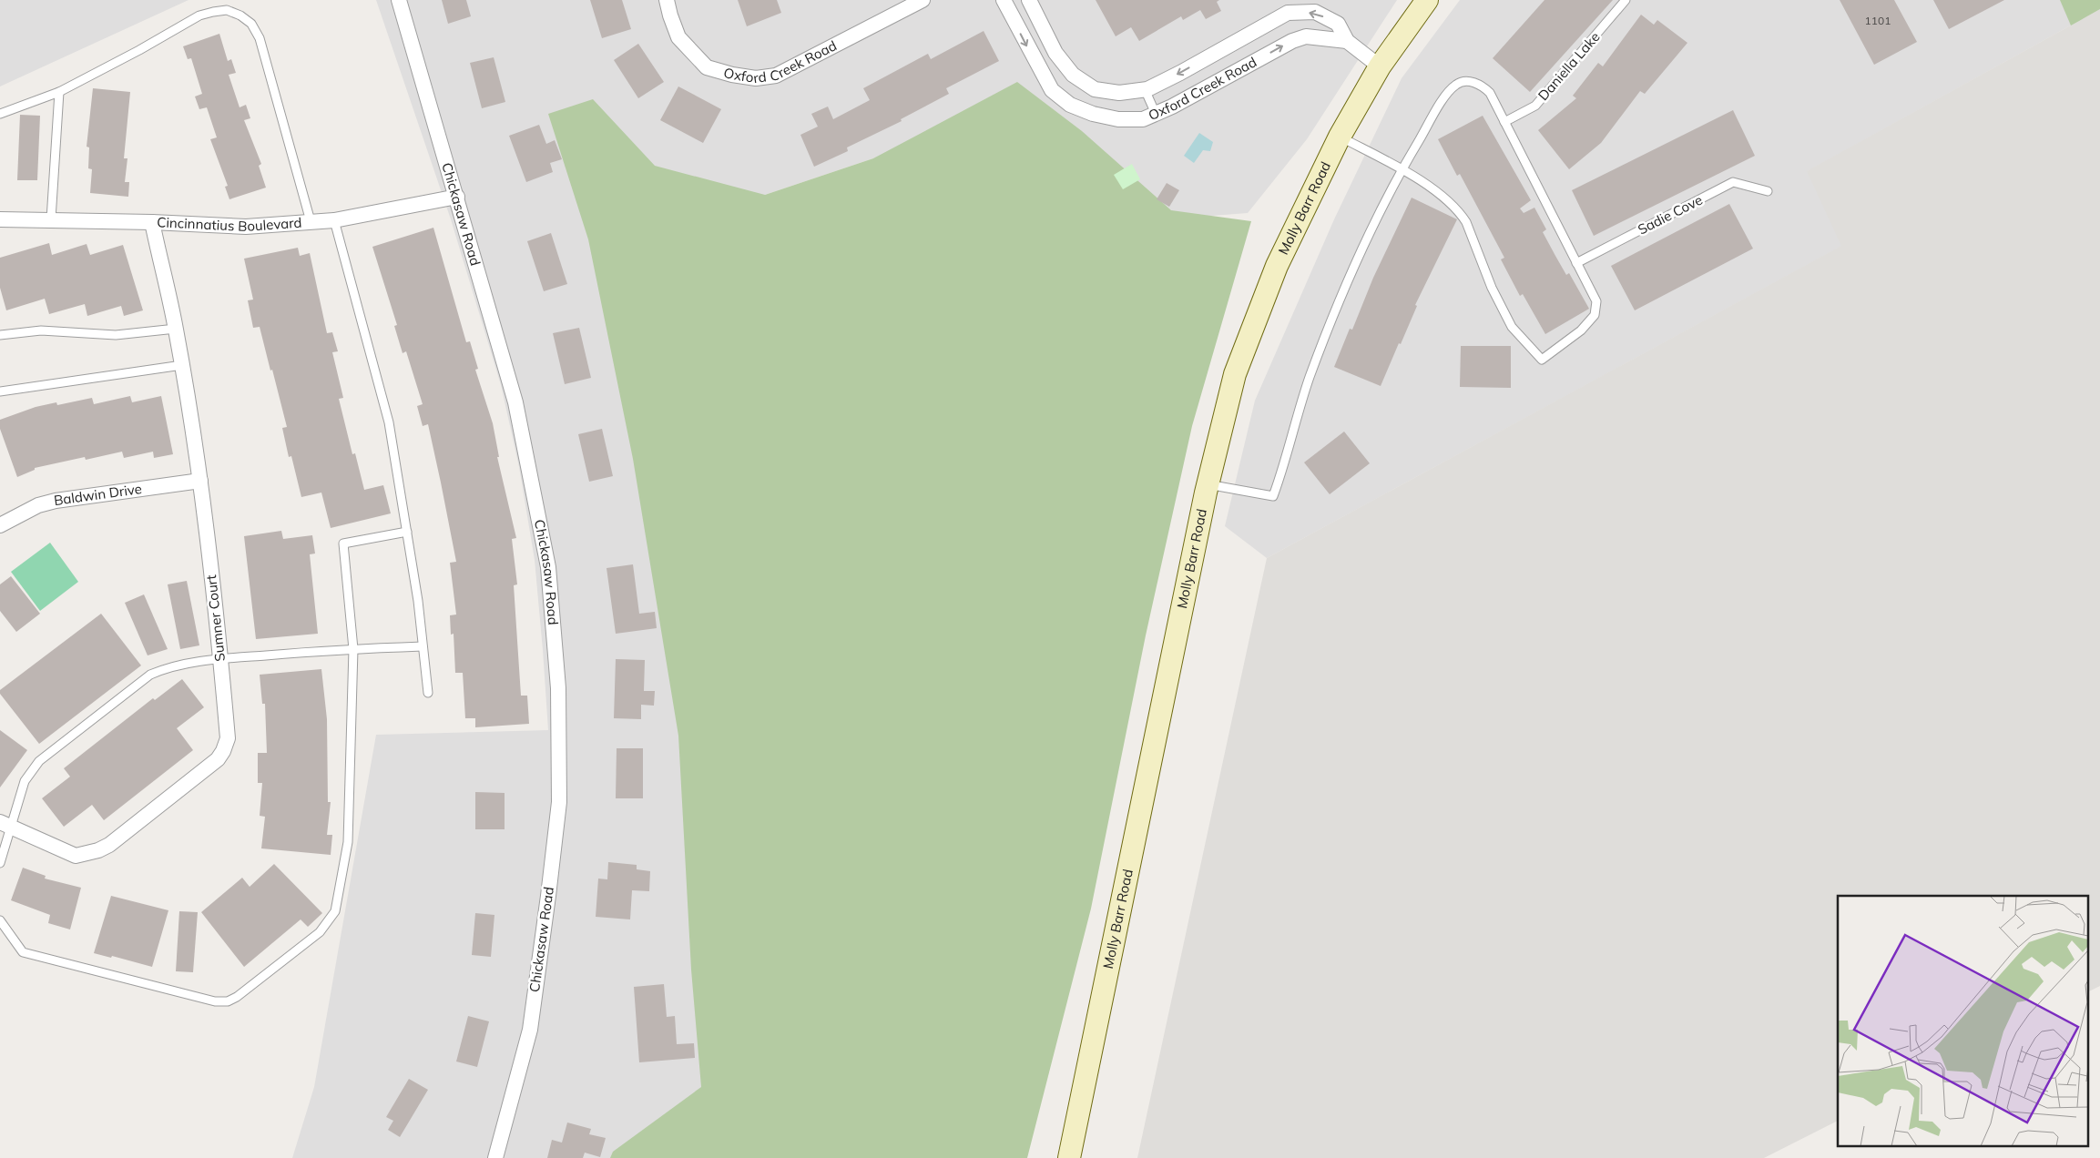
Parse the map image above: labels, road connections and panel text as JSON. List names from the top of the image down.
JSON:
{
  "streets": {
    "main road": ["Molly Barr Road"],
    "street": [
      "Oxford Creek Road",
      "Chickasaw Road",
      "Cincinnatius Boulevard",
      "Baldwin Drive",
      "Sumner Court"
    ],
    "lane": ["Daniella Lake", "Sadie Cove"]
  },
  "crossings": [
    ["Oxford Creek Road", "Molly Barr Road"],
    ["Chickasaw Road", "Cincinnatius Boulevard"],
    ["Cincinnatius Boulevard", "Sumner Court"],
    ["Baldwin Drive", "Sumner Court"]
  ],
  "house_numbers": ["1101"]
}
